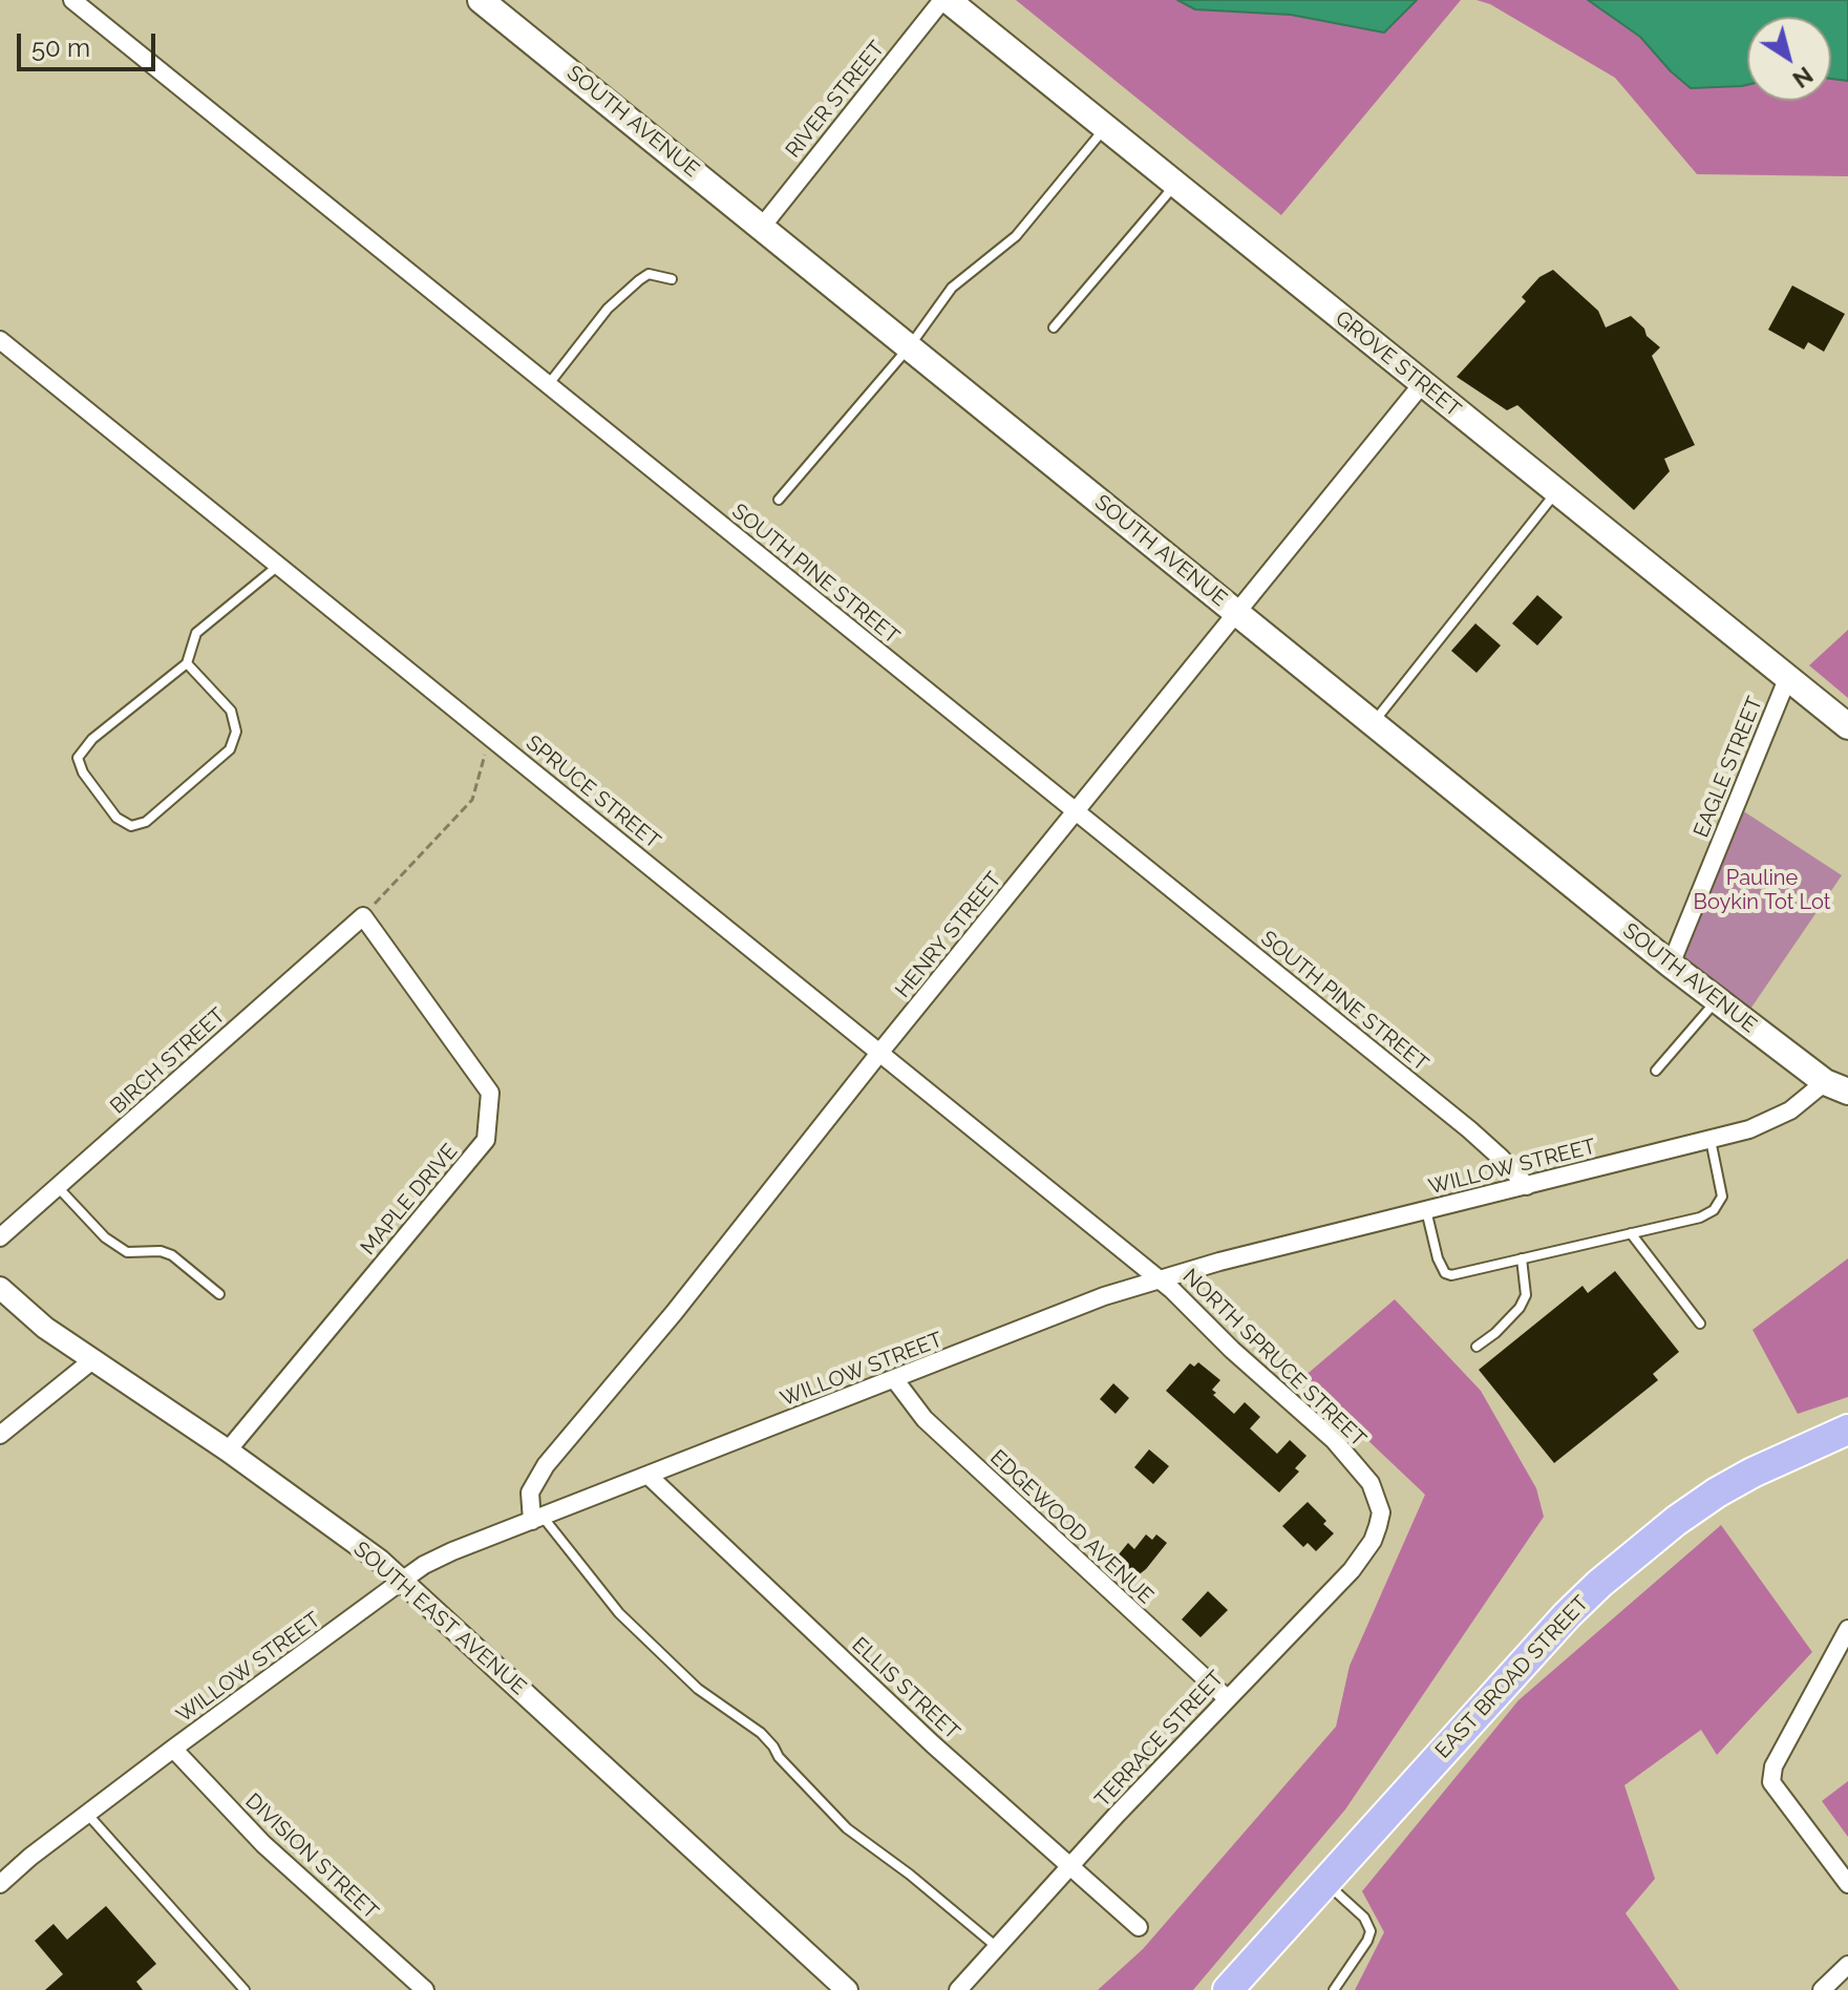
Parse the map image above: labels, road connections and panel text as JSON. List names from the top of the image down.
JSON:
{
  "streets": {
    "highway": ["EAST BROAD STREET"],
    "main road": ["SOUTH AVENUE", "GROVE STREET"],
    "street": [
      "RIVER STREET",
      "SOUTH PINE STREET",
      "EAGLE STREET",
      "SPRUCE STREET",
      "HENRY STREET",
      "BIRCH STREET",
      "WILLOW STREET",
      "MAPLE DRIVE",
      "NORTH SPRUCE STREET",
      "EDGEWOOD AVENUE",
      "SOUTH EAST AVENUE",
      "ELLIS STREET",
      "TERRACE STREET",
      "DIVISION STREET"
    ]
  },
  "crossings": [
    ["RIVER STREET", "SOUTH AVENUE"],
    ["RIVER STREET", "GROVE STREET"],
    ["SOUTH AVENUE", "EAGLE STREET"],
    ["SOUTH AVENUE", "HENRY STREET"],
    ["SOUTH AVENUE", "WILLOW STREET"],
    ["GROVE STREET", "EAGLE STREET"],
    ["GROVE STREET", "HENRY STREET"],
    ["SOUTH PINE STREET", "HENRY STREET"],
    ["SOUTH PINE STREET", "WILLOW STREET"],
    ["SPRUCE STREET", "HENRY STREET"],
    ["SPRUCE STREET", "WILLOW STREET"],
    ["SPRUCE STREET", "NORTH SPRUCE STREET"],
    ["HENRY STREET", "WILLOW STREET"],
    ["BIRCH STREET", "MAPLE DRIVE"],
    ["WILLOW STREET", "NORTH SPRUCE STREET"],
    ["WILLOW STREET", "EDGEWOOD AVENUE"],
    ["WILLOW STREET", "SOUTH EAST AVENUE"],
    ["WILLOW STREET", "ELLIS STREET"],
    ["WILLOW STREET", "DIVISION STREET"],
    ["MAPLE DRIVE", "SOUTH EAST AVENUE"],
    ["NORTH SPRUCE STREET", "TERRACE STREET"],
    ["EDGEWOOD AVENUE", "TERRACE STREET"],
    ["ELLIS STREET", "TERRACE STREET"]
  ],
  "parks": ["Pauline Boykin Tot Lot"],
  "scale_bar": "50 m",
  "north": "bottom right"
}
